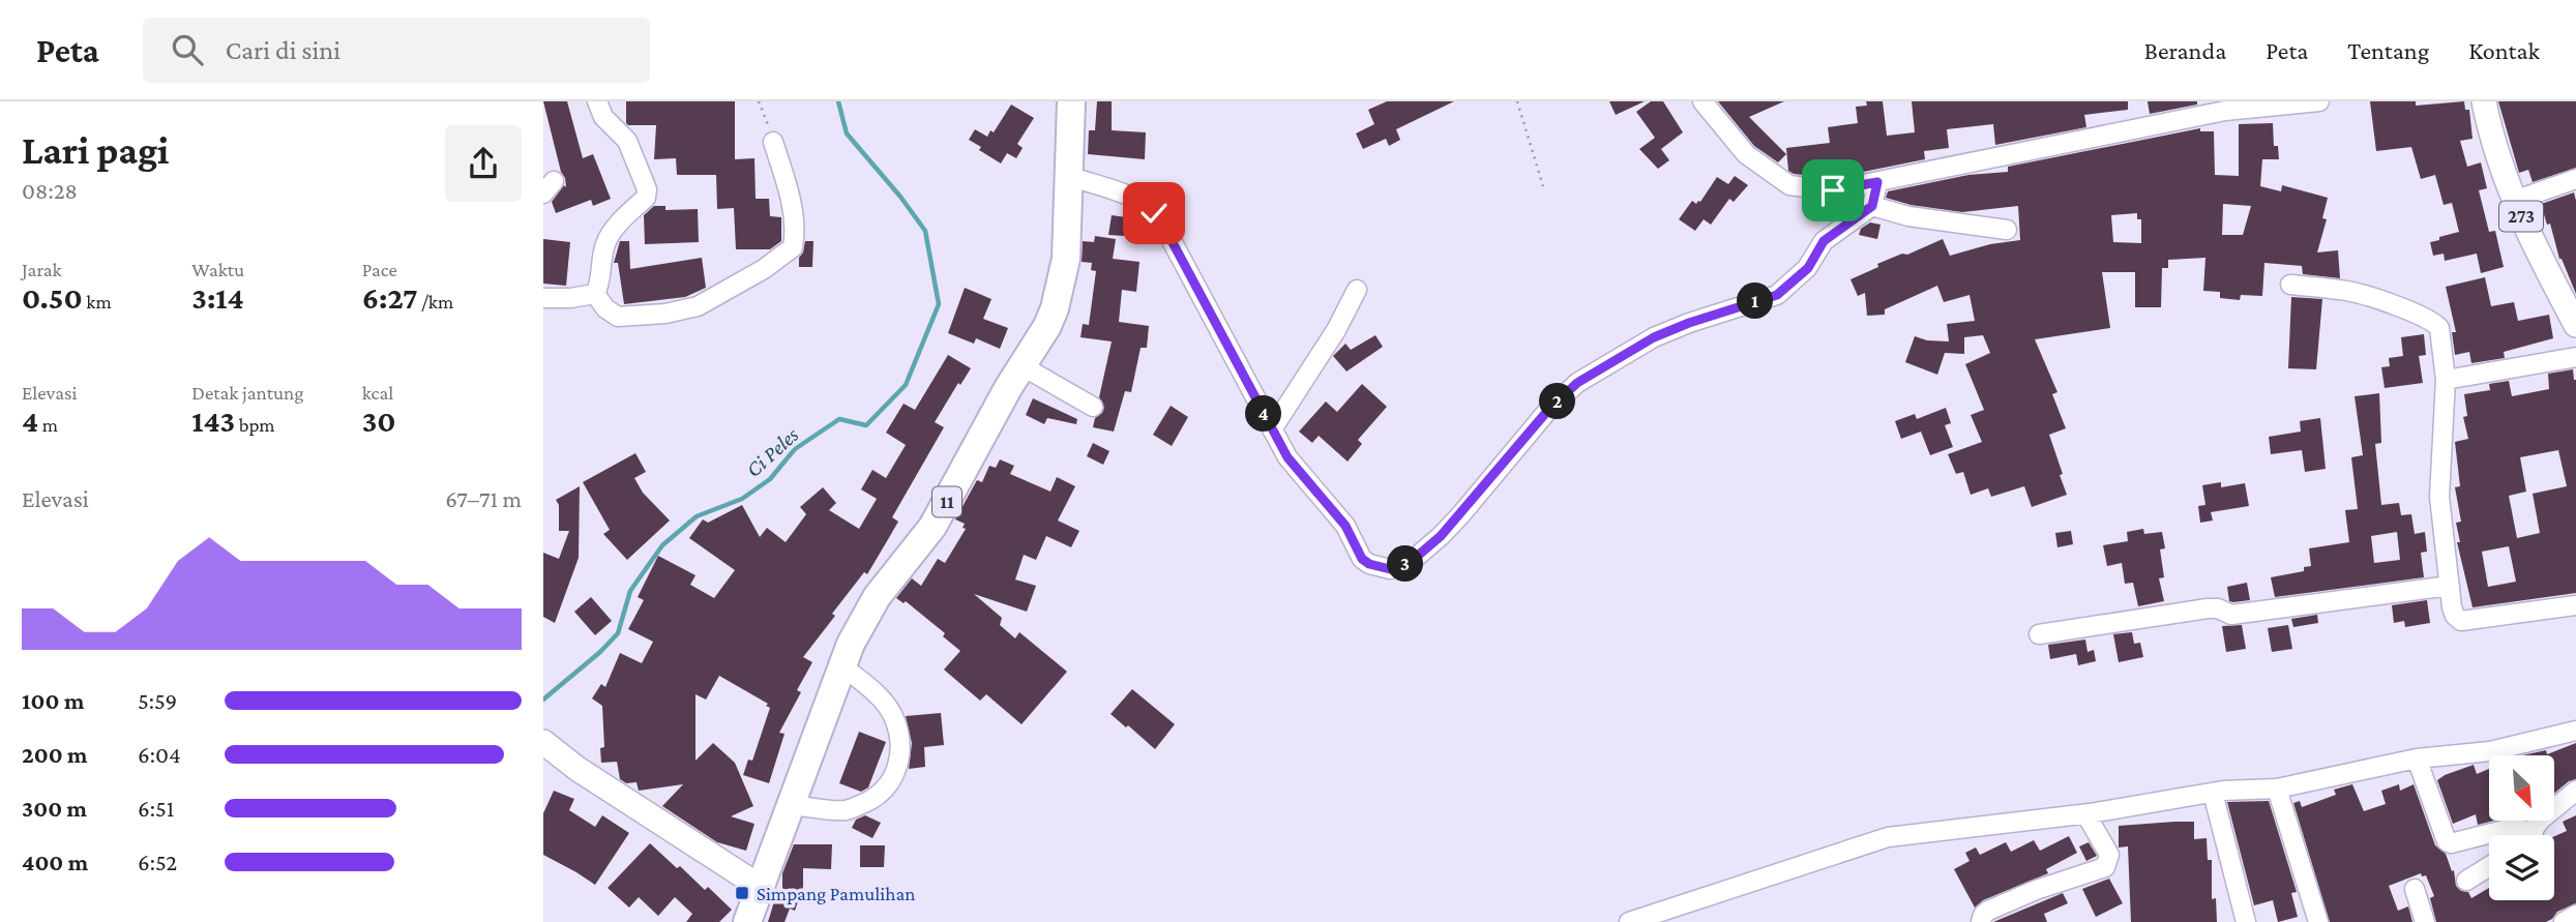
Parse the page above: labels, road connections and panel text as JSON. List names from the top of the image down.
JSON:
{
  "streets": {
    "highway": ["11"],
    "main road": ["273"]
  },
  "water": ["Ci Peles"],
  "places": {
    "transit": ["Simpang Pamulihan"]
  },
  "north": "bottom right",
  "page": {
    "header": "Peta",
    "search": "Cari di sini",
    "nav": [
      "Beranda",
      "Peta",
      "Tentang",
      "Kontak"
    ],
    "heading": ["Lari pagi", "08:28"],
    "stats": [
      ["Jarak", "0.50 km"],
      ["Waktu", "3:14"],
      ["Pace", "6:27 /km"],
      ["Elevasi", "4 m"],
      ["Detak jantung", "143 bpm"],
      ["kcal", "30"]
    ],
    "pins": [
      "1",
      "2",
      "4",
      "3"
    ],
    "chart": ["Elevasi", "67–71 m"],
    "list": [
      {
        "name": "100 m",
        "note": "5:59"
      },
      {
        "name": "200 m",
        "note": "6:04"
      },
      {
        "name": "300 m",
        "note": "6:51"
      },
      {
        "name": "400 m",
        "note": "6:52"
      }
    ]
  }
}
